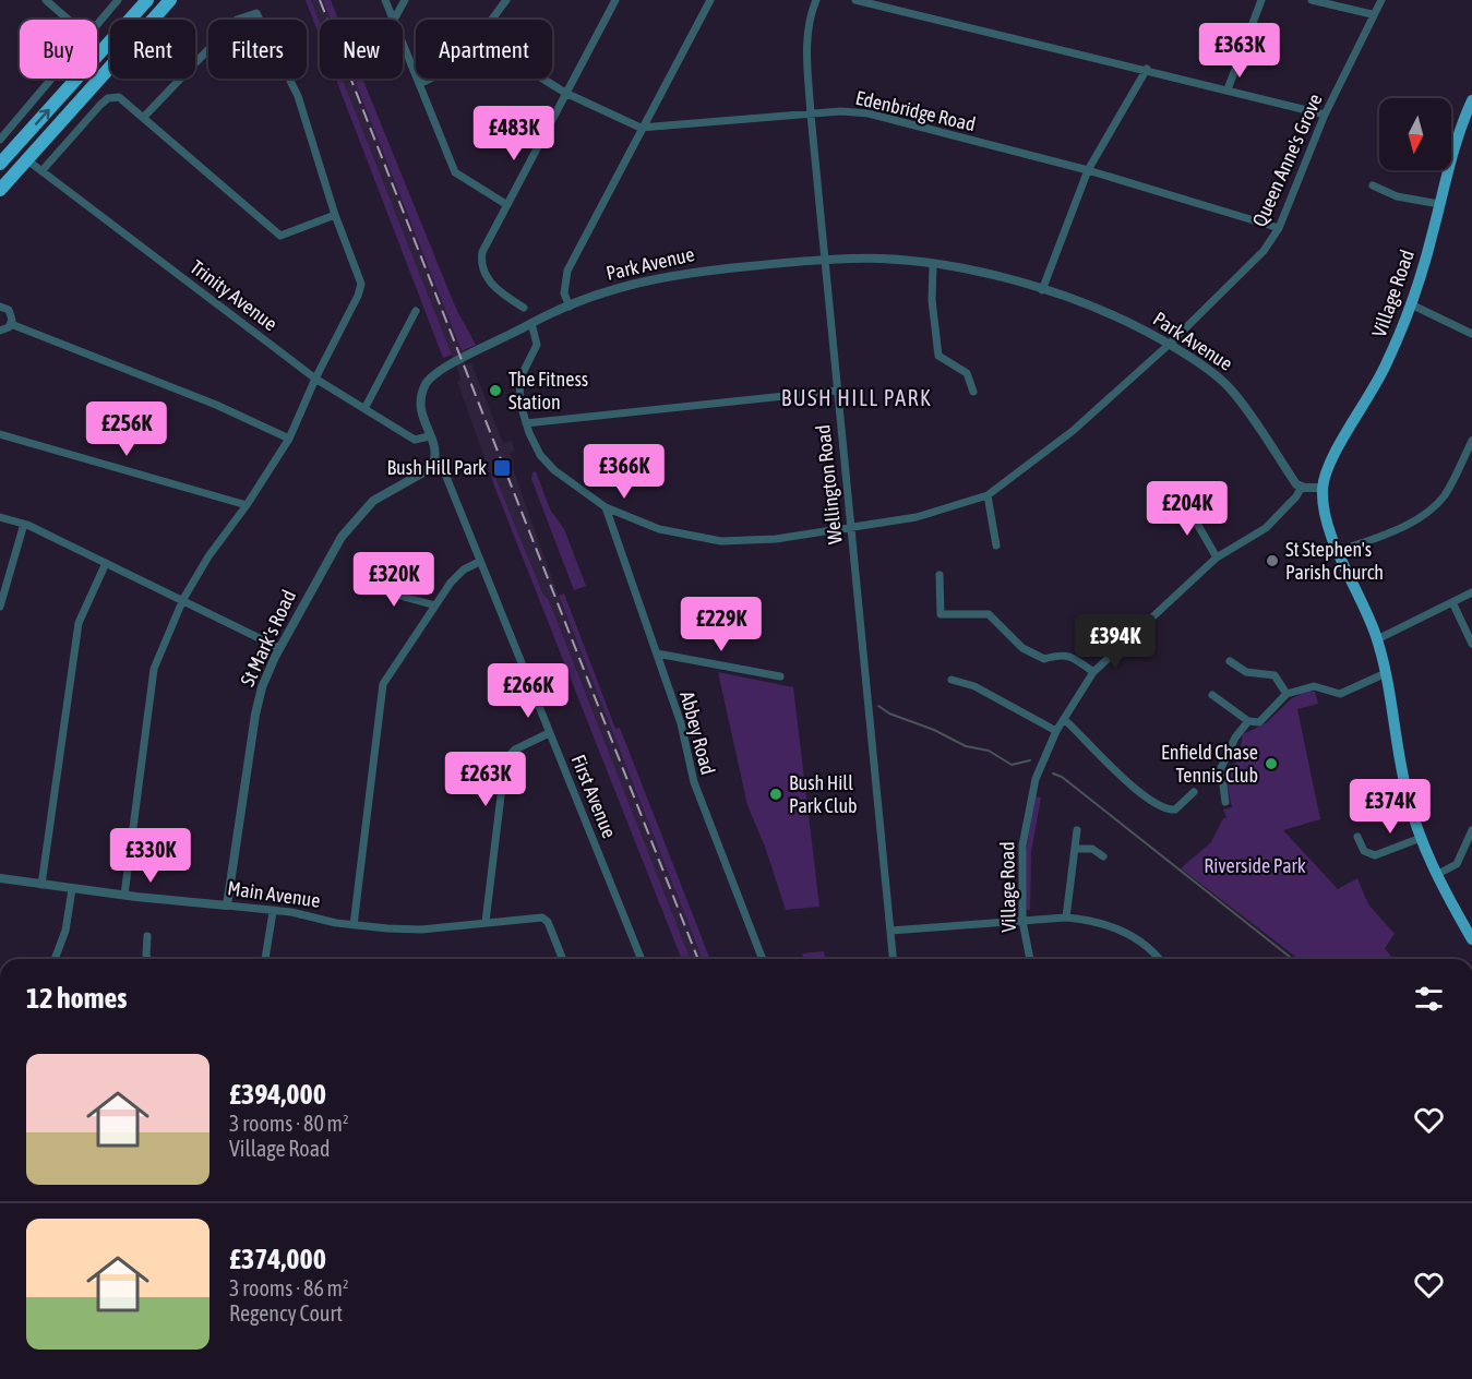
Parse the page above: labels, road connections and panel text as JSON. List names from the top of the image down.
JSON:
{
  "streets": {
    "main road": ["Village Road"],
    "street": [
      "Edenbridge Road",
      "Queen Anne's Grove",
      "Park Avenue",
      "Trinity Avenue",
      "Wellington Road",
      "St Mark's Road",
      "Abbey Road",
      "First Avenue",
      "Main Avenue"
    ]
  },
  "crossings": [
    ["Edenbridge Road", "Queen Anne's Grove"],
    ["Edenbridge Road", "Wellington Road"],
    ["Queen Anne's Grove", "Park Avenue"],
    ["Park Avenue", "Village Road"],
    ["Park Avenue", "Wellington Road"],
    ["Park Avenue", "First Avenue"],
    ["Trinity Avenue", "First Avenue"],
    ["St Mark's Road", "First Avenue"],
    ["St Mark's Road", "Main Avenue"]
  ],
  "districts": ["BUSH HILL PARK"],
  "parks": ["Riverside Park"],
  "places": {
    "other": [
      "The Fitness Station",
      "St Stephen's Parish Church",
      "Enfield Chase Tennis Club",
      "Bush Hill Park Club"
    ],
    "transit": ["Bush Hill Park"]
  },
  "north": "bottom",
  "page": {
    "chip": [
      "Buy",
      "Rent",
      "Filters",
      "New",
      "Apartment"
    ],
    "price": [
      "£363K",
      "£483K",
      "£256K",
      "£366K",
      "£204K",
      "£320K",
      "£229K",
      "£394K",
      "£266K",
      "£263K",
      "£374K",
      "£330K"
    ],
    "heading": "12 homes",
    "list": [
      {
        "name": "£394,000",
        "note": "3 rooms · 80 m² · Village Road"
      },
      {
        "name": "£374,000",
        "note": "3 rooms · 86 m² · Regency Court"
      }
    ]
  }
}
